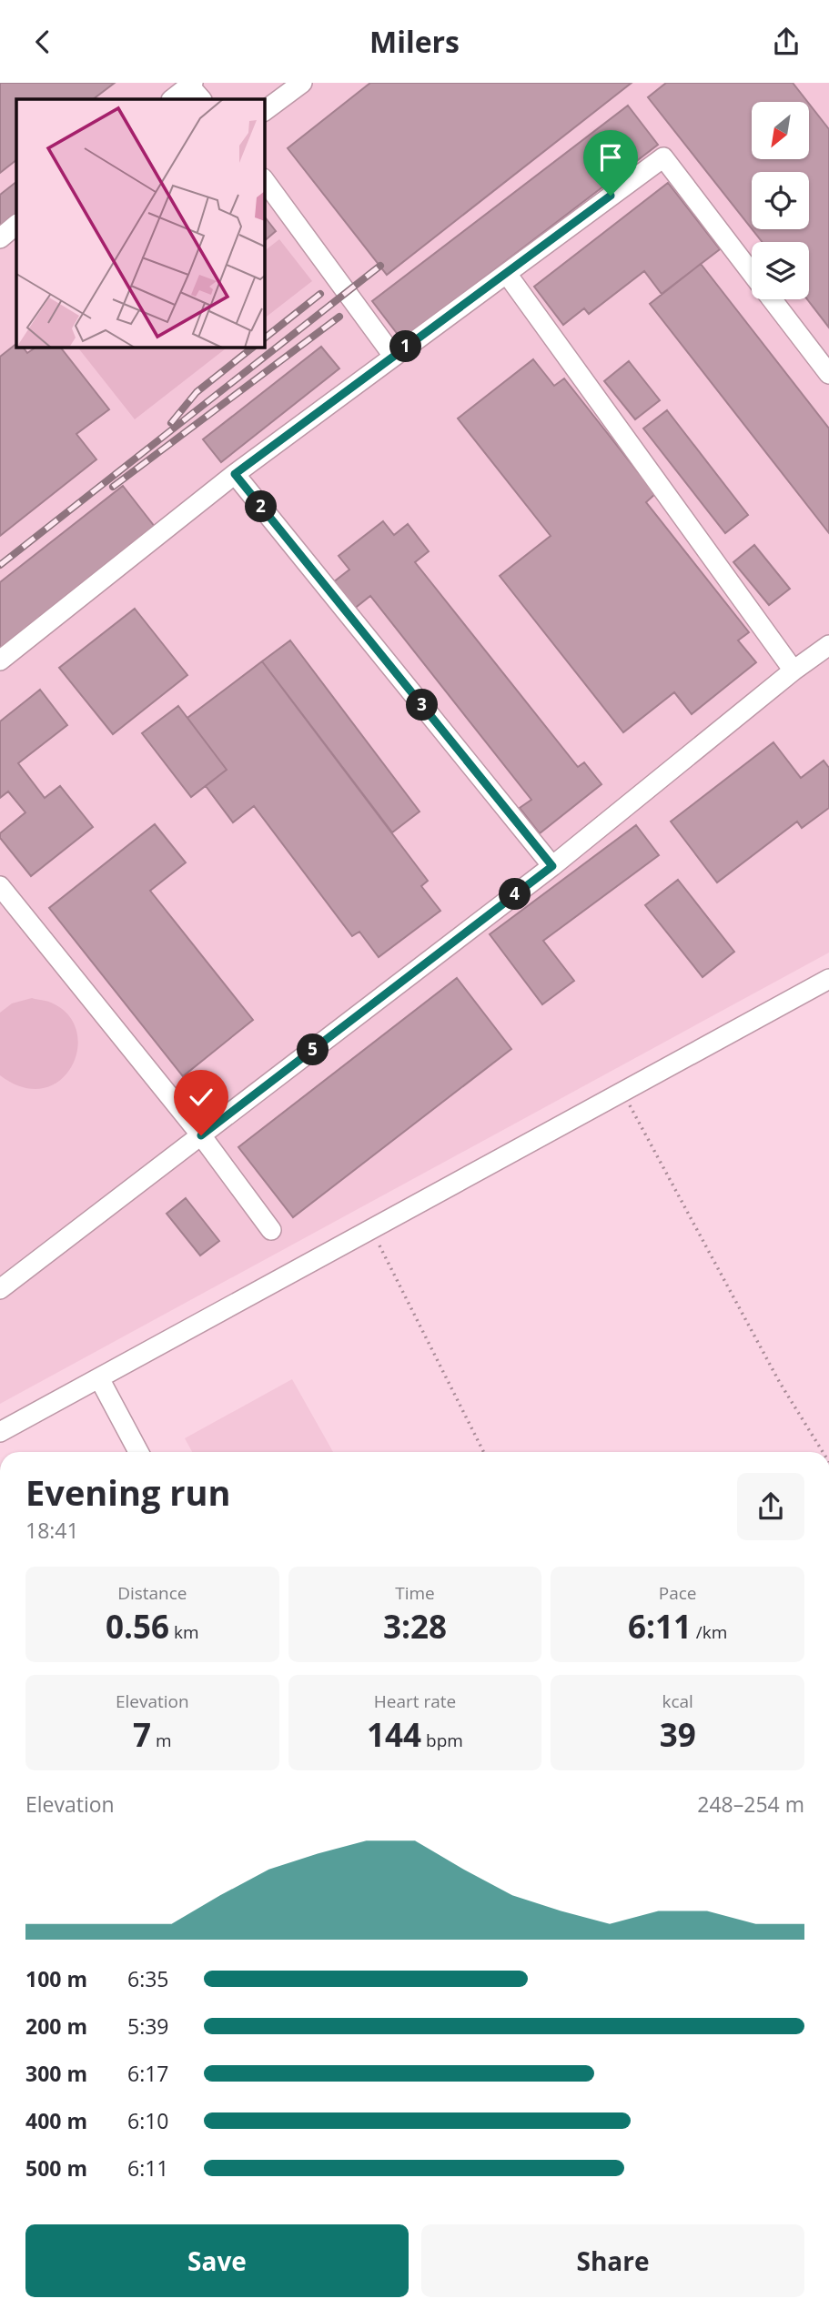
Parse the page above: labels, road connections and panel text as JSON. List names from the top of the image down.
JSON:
{
  "north": "bottom left",
  "page": {
    "header": "Milers",
    "pins": [
      "1",
      "2",
      "3",
      "4",
      "5"
    ],
    "heading": ["Evening run", "18:41"],
    "stats": [
      ["Distance", "0.56 km"],
      ["Time", "3:28"],
      ["Pace", "6:11 /km"],
      ["Elevation", "7 m"],
      ["Heart rate", "144 bpm"],
      ["kcal", "39"]
    ],
    "chart": ["Elevation", "248–254 m"],
    "list": [
      {
        "name": "100 m",
        "note": "6:35"
      },
      {
        "name": "200 m",
        "note": "5:39"
      },
      {
        "name": "300 m",
        "note": "6:17"
      },
      {
        "name": "400 m",
        "note": "6:10"
      },
      {
        "name": "500 m",
        "note": "6:11"
      }
    ],
    "buttons": ["Save", "Share"]
  }
}
